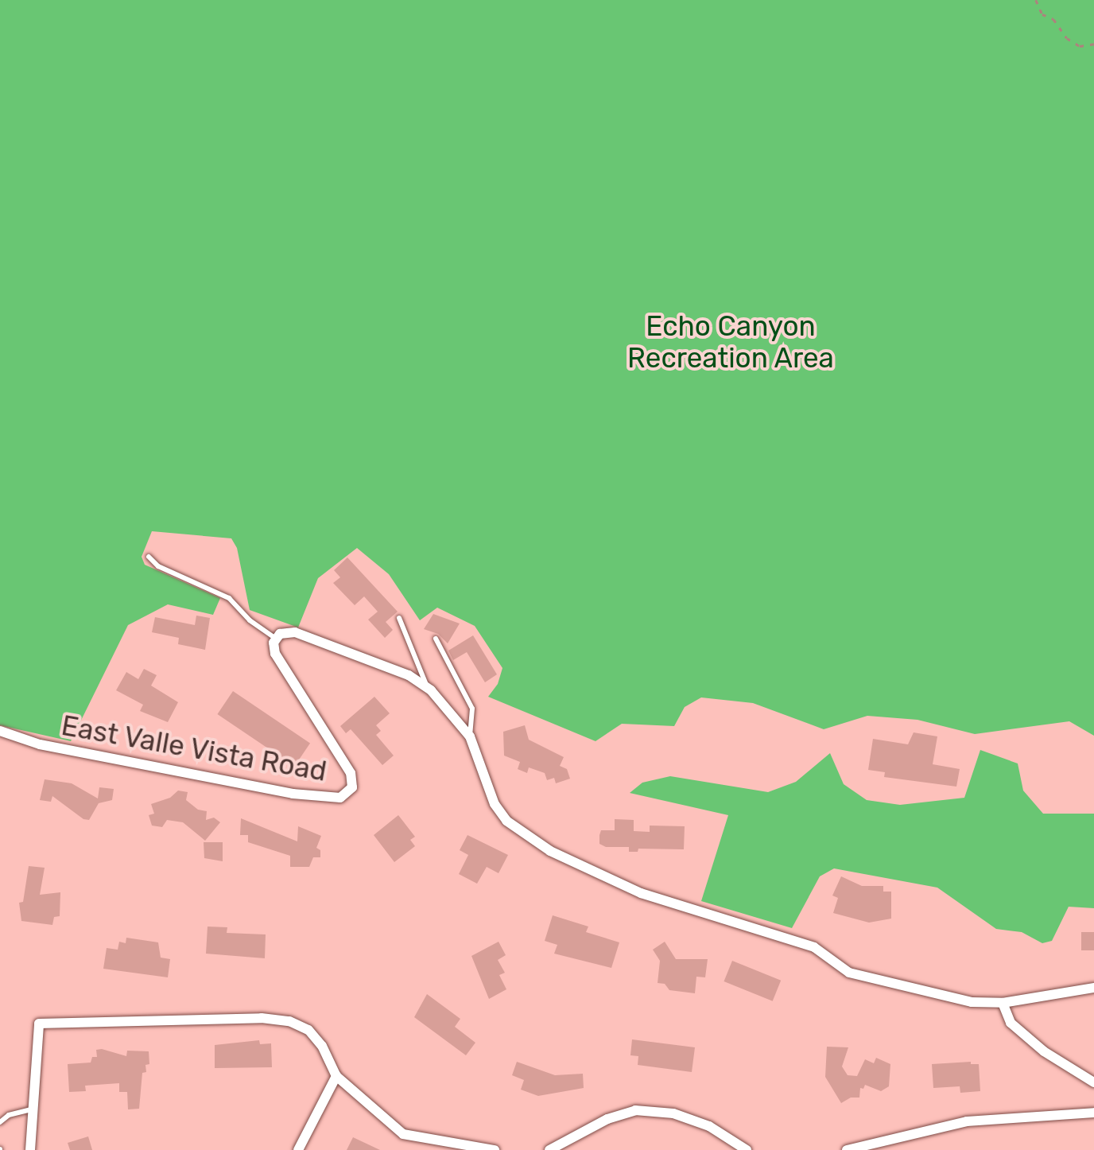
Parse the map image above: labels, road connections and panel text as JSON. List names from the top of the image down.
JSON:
{
  "streets": {
    "street": ["East Valle Vista Road"]
  },
  "parks": ["Echo Canyon Recreation Area"]
}
